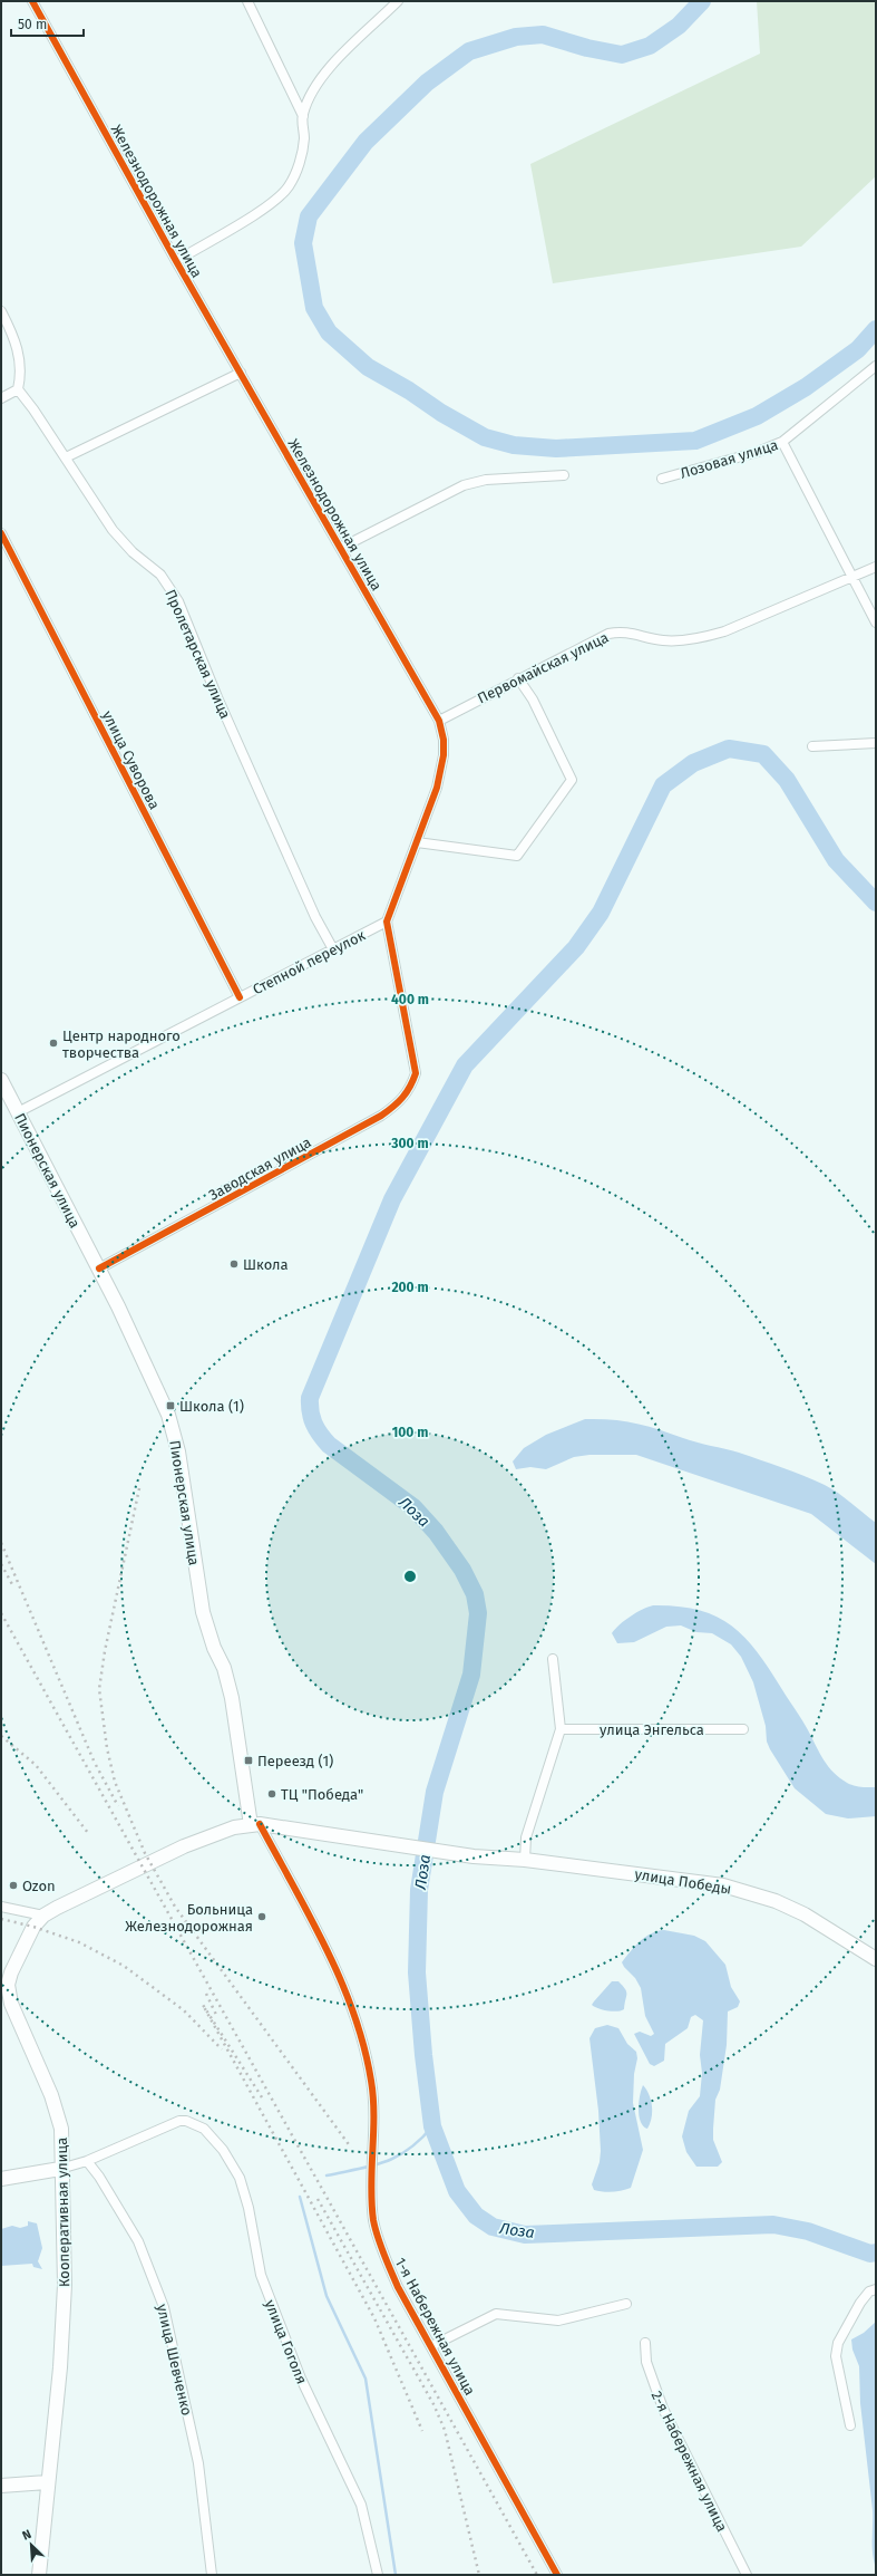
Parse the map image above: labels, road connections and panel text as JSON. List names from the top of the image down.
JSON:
{
  "streets": {
    "main road": ["Пионерская улица", "улица Победы", "Кооперативная улица"],
    "street": [
      "Железнодорожная улица",
      "Лозовая улица",
      "Пролетарская улица",
      "Первомайская улица",
      "улица Суворова",
      "Степной переулок",
      "Заводская улица",
      "улица Энгельса",
      "1-я Набережная улица",
      "улица Гоголя",
      "улица Шевченко",
      "2-я Набережная улица"
    ]
  },
  "crossings": [
    ["Железнодорожная улица", "Первомайская улица"],
    ["Железнодорожная улица", "Степной переулок"],
    ["Железнодорожная улица", "Заводская улица"],
    ["Пролетарская улица", "Степной переулок"],
    ["улица Суворова", "Степной переулок"],
    ["Степной переулок", "Заводская улица"],
    ["Степной переулок", "Пионерская улица"],
    ["Заводская улица", "Пионерская улица"],
    ["Пионерская улица", "улица Победы"],
    ["Пионерская улица", "Кооперативная улица"],
    ["Пионерская улица", "1-я Набережная улица"],
    ["улица Победы", "Кооперативная улица"],
    ["улица Победы", "1-я Набережная улица"],
    ["Кооперативная улица", "1-я Набережная улица"],
    ["улица Гоголя", "улица Шевченко"]
  ],
  "water": ["Лоза"],
  "places": {
    "other": [
      "Центр народного творчества",
      "Школа",
      "ТЦ \"Победа\"",
      "Ozon",
      "Больница Железнодорожная"
    ],
    "transit": ["Школа (1)", "Переезд (1)"]
  },
  "scale_bar": "50 m",
  "north": "top left",
  "rings": [
    "400 m",
    "300 m",
    "200 m",
    "100 m"
  ]
}
